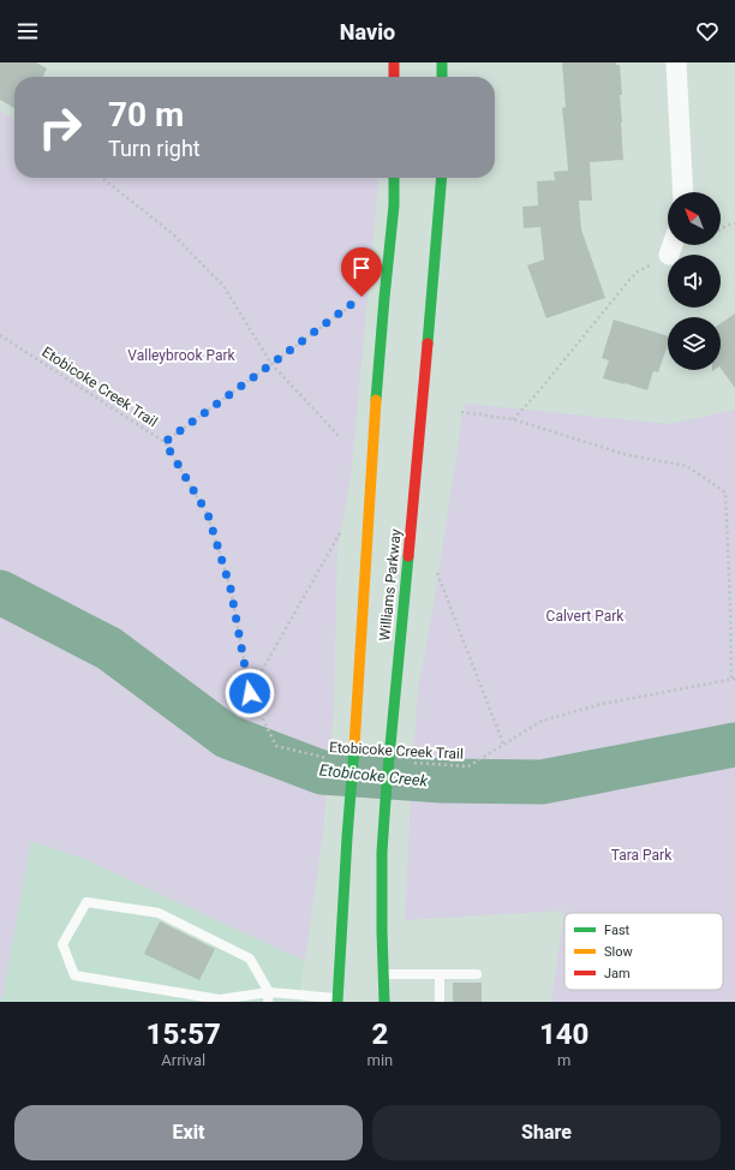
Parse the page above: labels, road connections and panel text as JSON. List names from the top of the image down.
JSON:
{
  "streets": {
    "main road": ["Williams Parkway"],
    "path": ["Etobicoke Creek Trail"]
  },
  "water": ["Etobicoke Creek"],
  "parks": ["Valleybrook Park", "Calvert Park", "Tara Park"],
  "legend": ["Fast", "Slow", "Jam"],
  "north": "top left",
  "page": {
    "header": "Navio",
    "turn": ["70 m", "Turn right"],
    "eta": [
      "15:57",
      "Arrival",
      "2",
      "min",
      "140",
      "m"
    ],
    "buttons": ["Exit", "Share"]
  }
}
